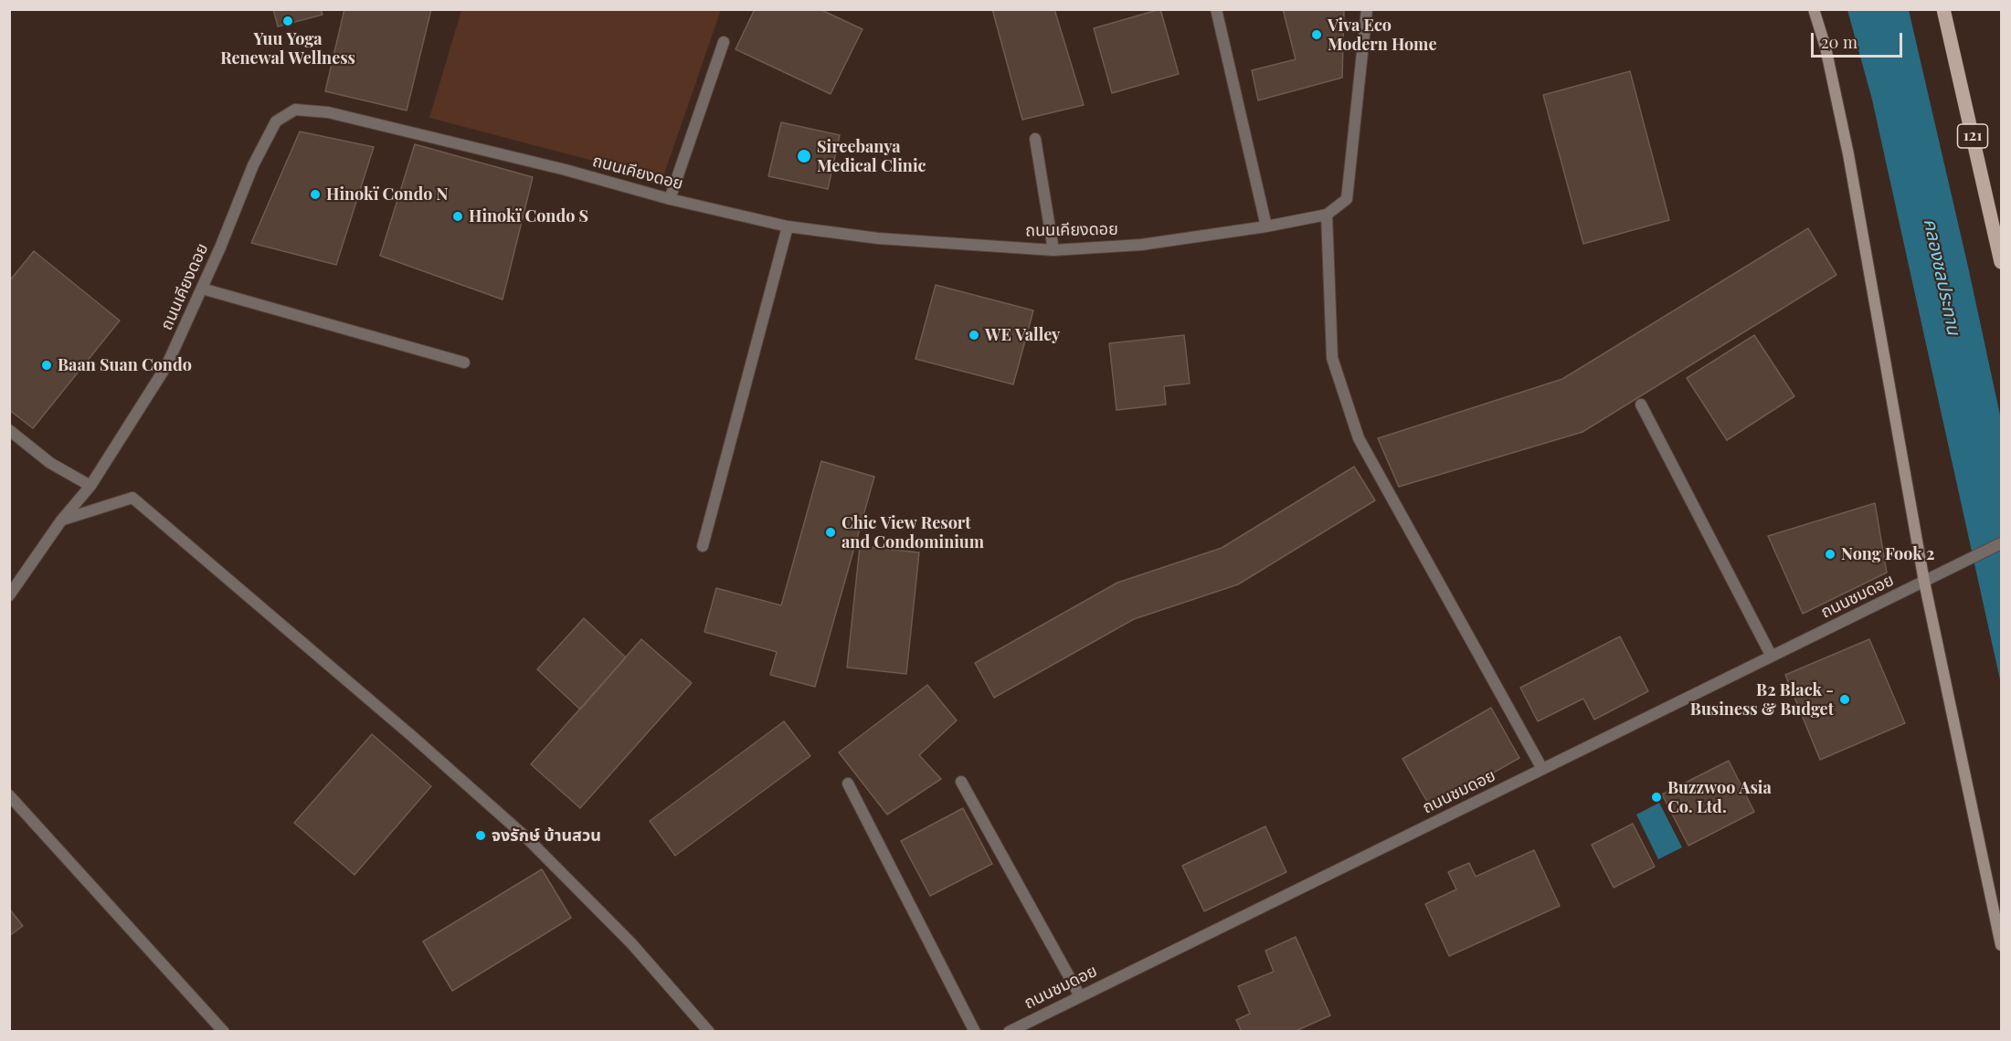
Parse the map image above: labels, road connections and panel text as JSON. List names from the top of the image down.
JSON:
{
  "streets": {
    "main road": ["121"],
    "street": ["ถนนเคียงดอย", "ถนนชมดอย"]
  },
  "water": ["คลองชลประทาน"],
  "places": [
    "Yuu Yoga Renewal Wellness",
    "Viva Eco Modern Home",
    "Sireebanya Medical Clinic",
    "Hinokï Condo N",
    "Hinokï Condo S",
    "WE Valley",
    "Baan Suan Condo",
    "Chic View Resort and Condominium",
    "Nong Fook 2",
    "B2 Black - Business & Budget",
    "Buzzwoo Asia Co. Ltd.",
    "จงรักษ์ บ้านสวน"
  ],
  "scale_bar": "20 m"
}
